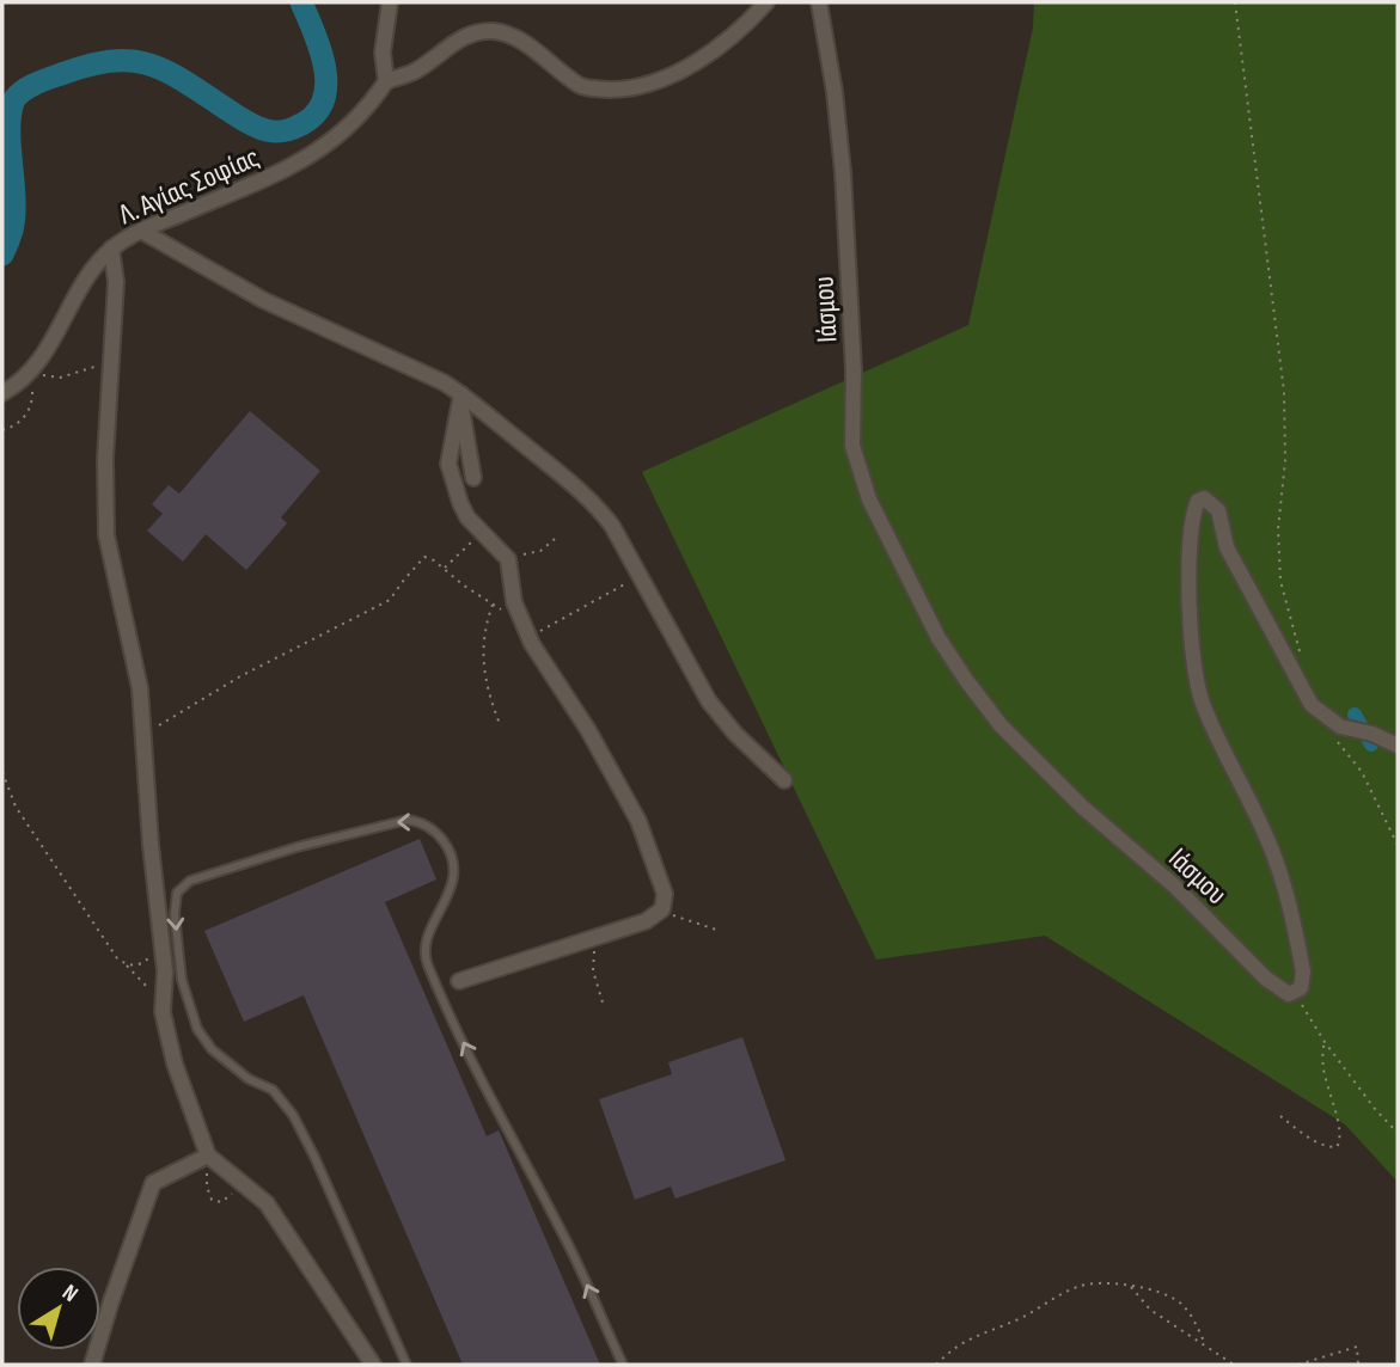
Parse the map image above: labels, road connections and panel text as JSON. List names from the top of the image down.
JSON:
{
  "streets": {
    "street": ["Λ. Αγίας Σοφίας", "Ιάσμου"]
  },
  "north": "top right"
}
